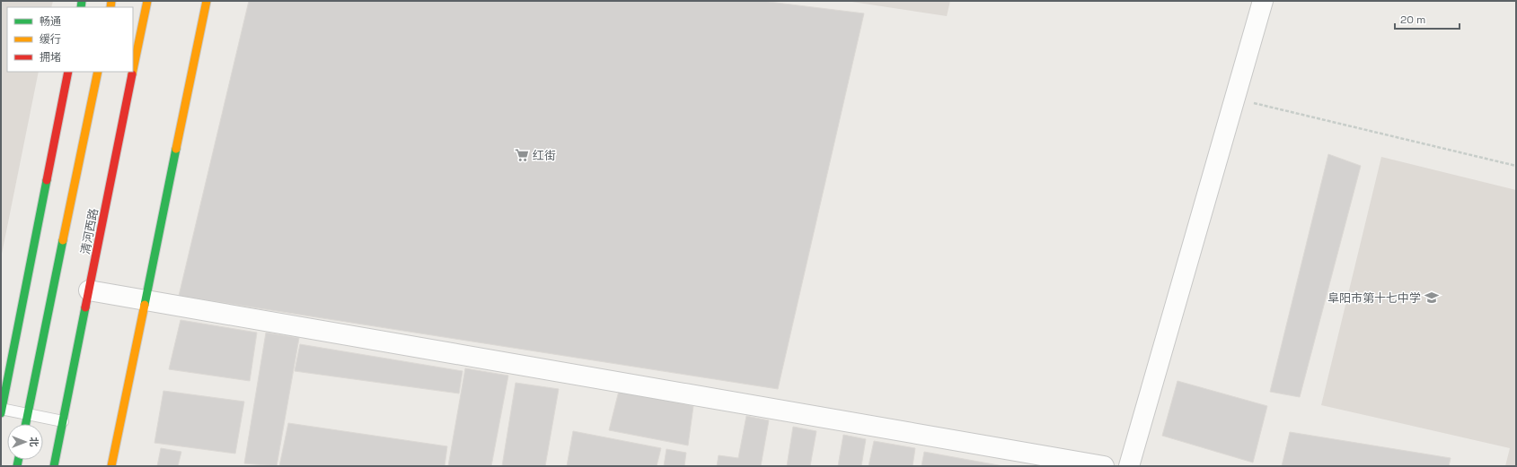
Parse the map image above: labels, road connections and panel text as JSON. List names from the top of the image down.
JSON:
{
  "streets": {
    "main road": ["清河西路"]
  },
  "places": {
    "supermarket": ["红街"],
    "school or university": ["阜阳市第十七中学"]
  },
  "legend": ["畅通", "缓行", "拥堵"],
  "scale_bar": "20 m",
  "north": "right"
}
